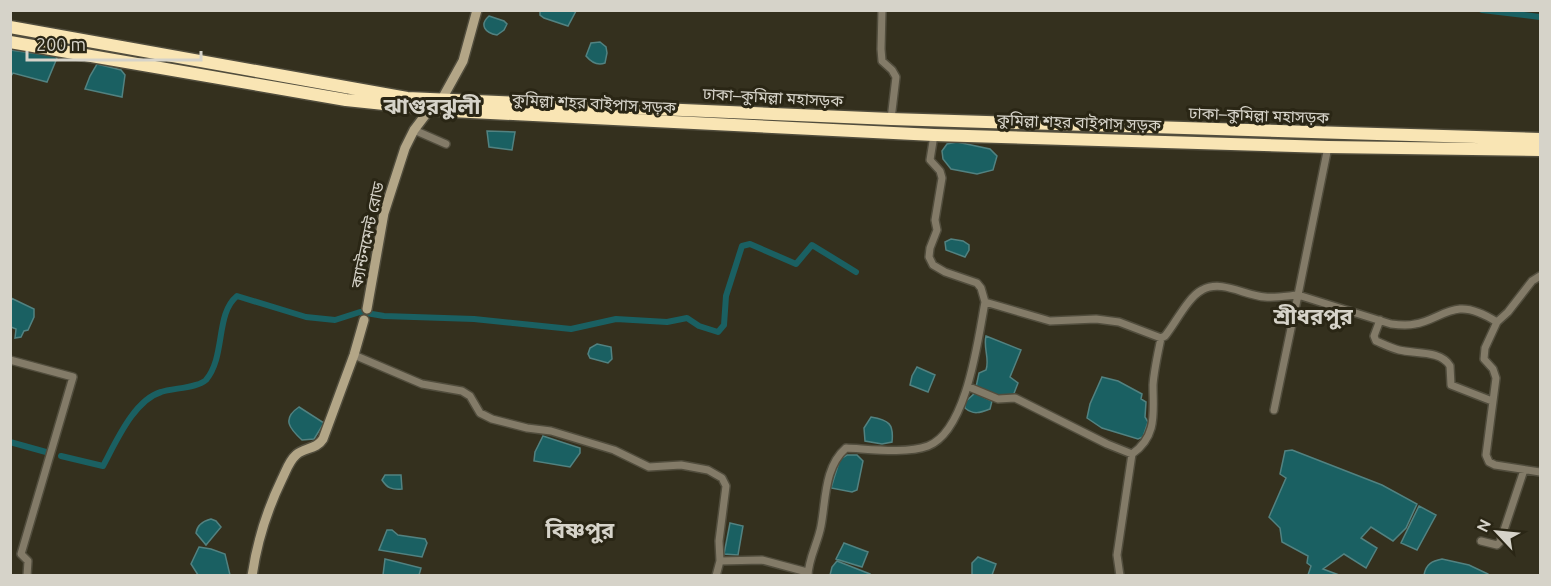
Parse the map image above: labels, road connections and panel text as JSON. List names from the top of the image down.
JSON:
{
  "streets": {
    "highway": ["ঢাকা–কুমিল্লা মহাসড়ক", "কুমিল্লা শহর বাইপাস সড়ক"],
    "main road": ["ক্যান্টনমেন্ট রোড"]
  },
  "crossings": [
    ["ঢাকা–কুমিল্লা মহাসড়ক", "ক্যান্টনমেন্ট রোড"],
    ["কুমিল্লা শহর বাইপাস সড়ক", "ক্যান্টনমেন্ট রোড"]
  ],
  "districts": ["ঝাগুরঝুলী", "শ্রীধরপুর", "বিষ্ণপুর"],
  "scale_bar": "200 m",
  "north": "top left"
}
